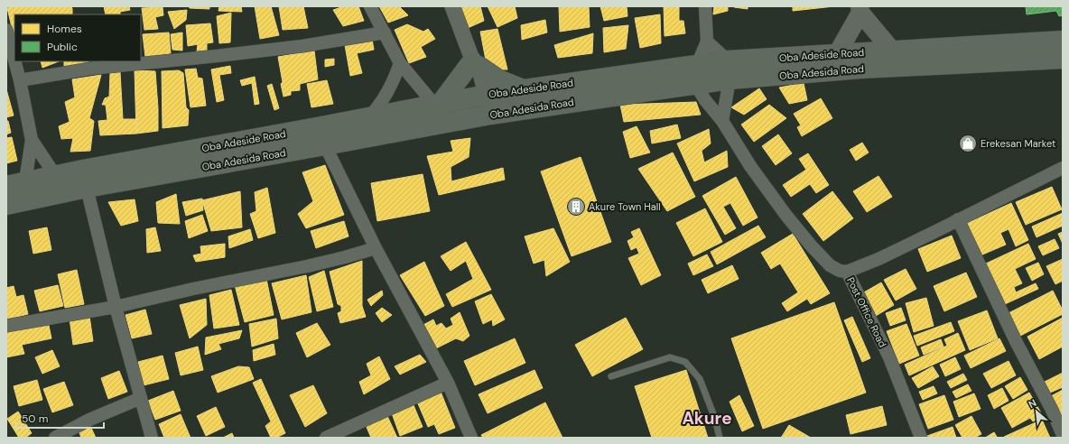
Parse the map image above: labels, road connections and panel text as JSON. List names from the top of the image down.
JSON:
{
  "streets": {
    "main road": ["Oba Adeside Road", "Oba Adesida Road"],
    "street": ["Post Office Road"]
  },
  "crossings": [
    ["Oba Adeside Road", "Oba Adesida Road"],
    ["Oba Adeside Road", "Post Office Road"],
    ["Oba Adesida Road", "Post Office Road"]
  ],
  "districts": ["Akure"],
  "places": {
    "shop": ["Erekesan Market"],
    "building": ["Akure Town Hall"]
  },
  "legend": ["Homes", "Public"],
  "scale_bar": "50 m",
  "north": "top left"
}
